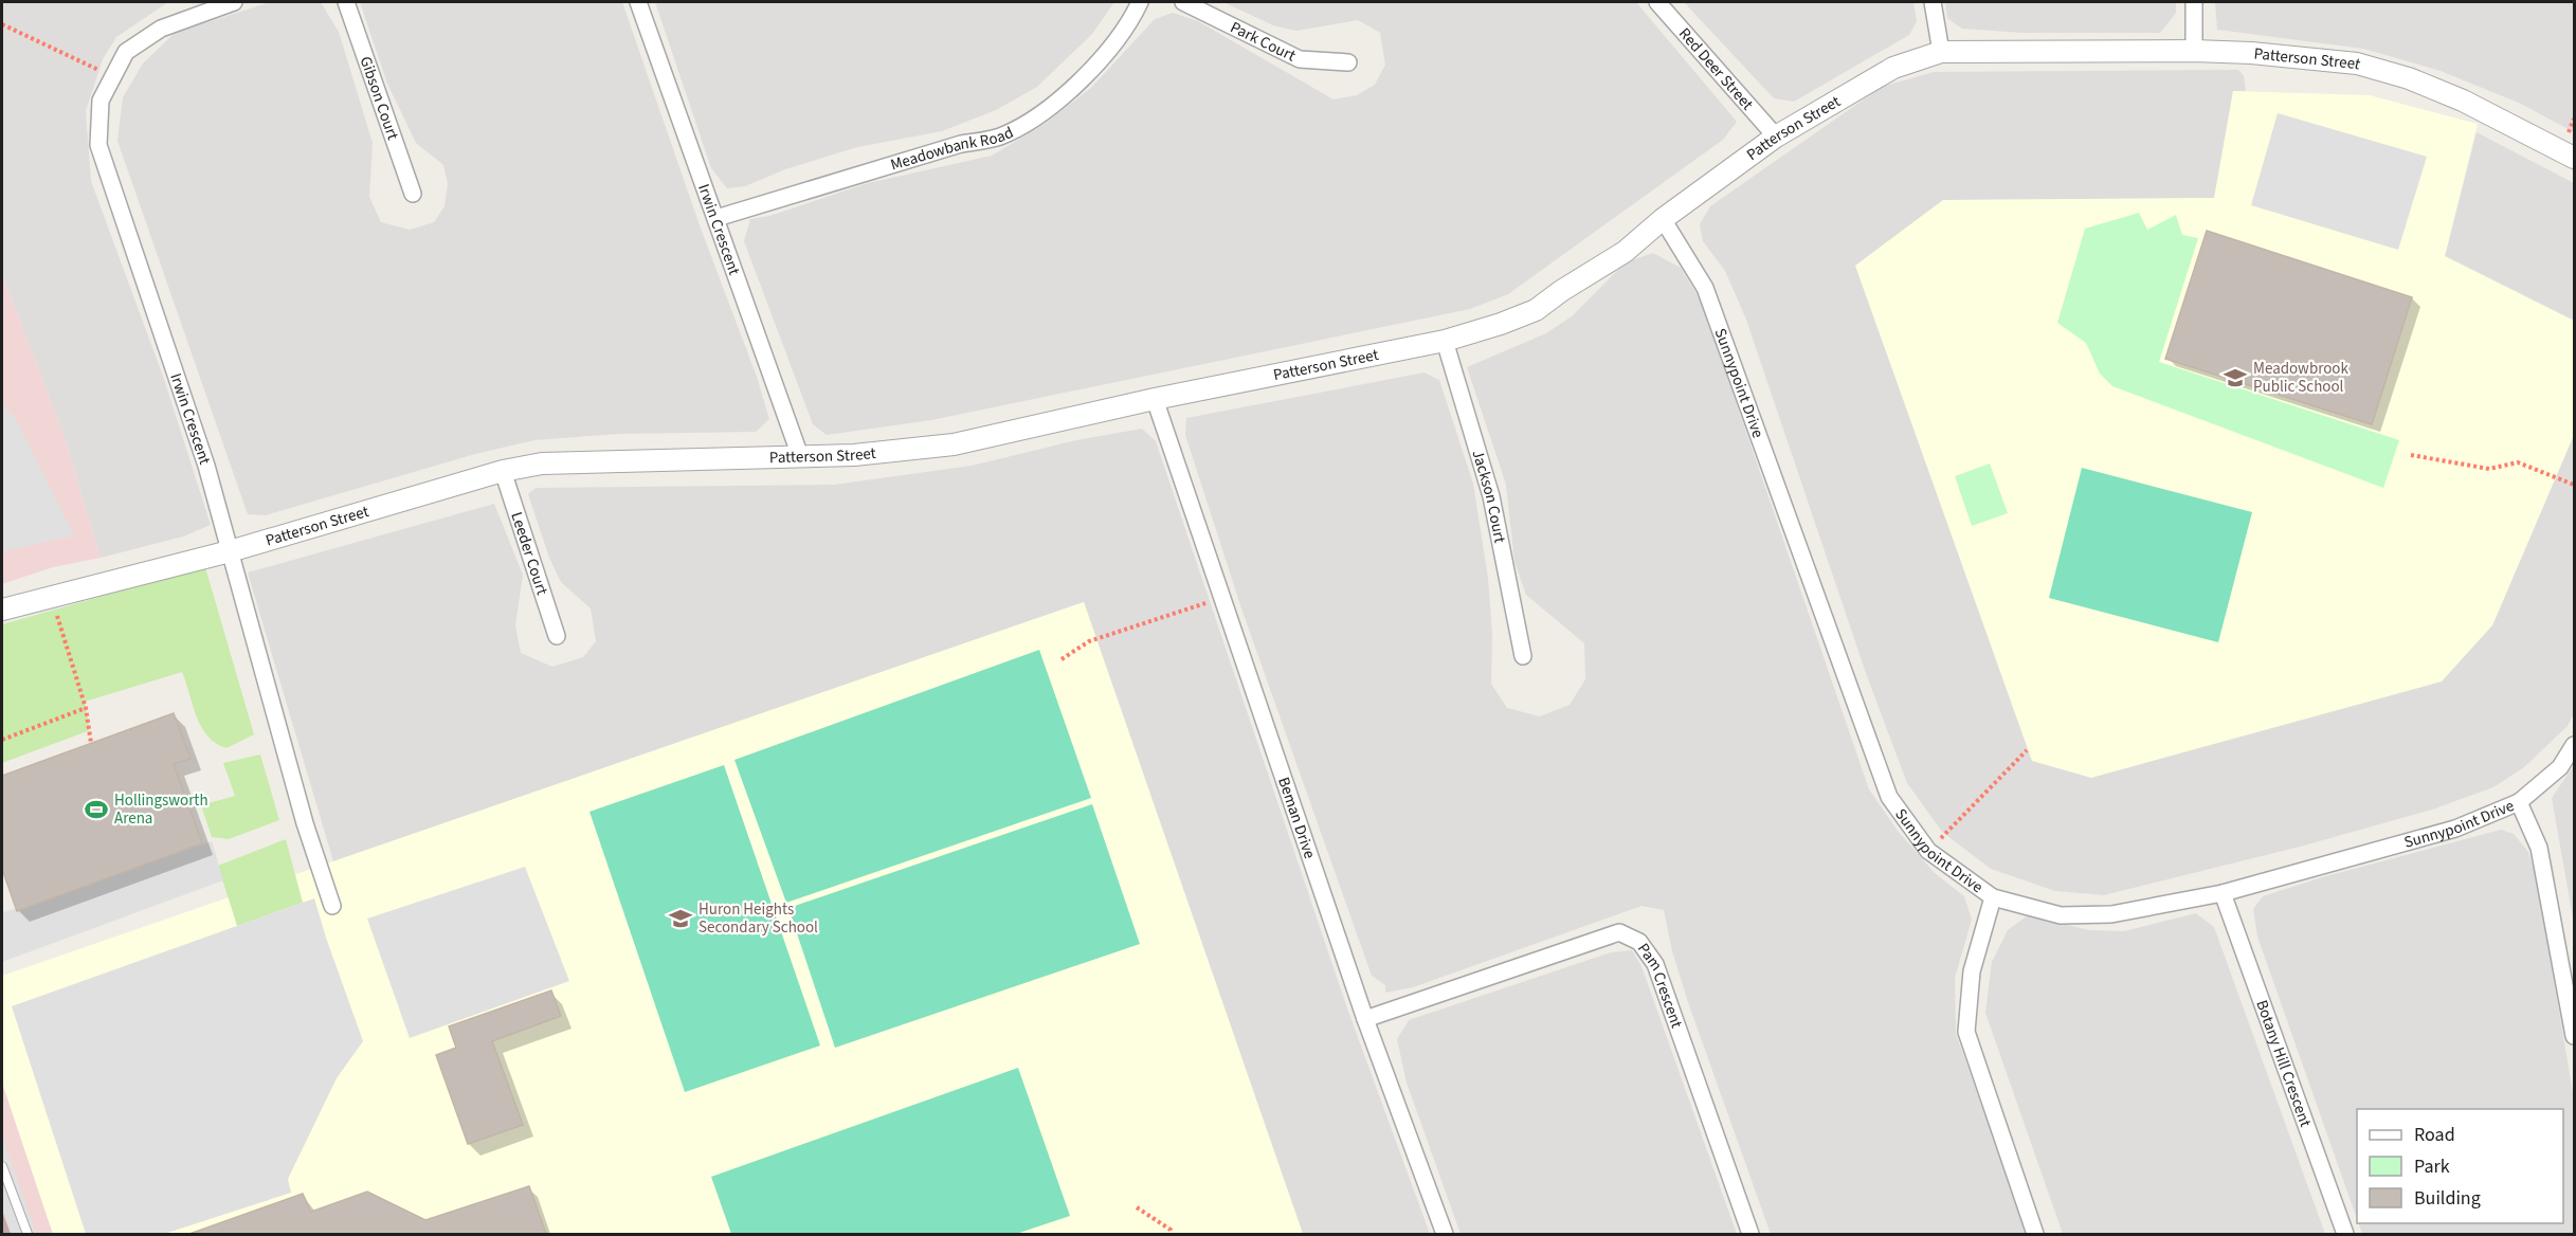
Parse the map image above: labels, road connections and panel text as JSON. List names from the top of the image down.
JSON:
{
  "streets": {
    "street": [
      "Park Court",
      "Patterson Street",
      "Red Deer Street",
      "Gibson Court",
      "Meadowbank Road",
      "Irwin Crescent",
      "Sunnypoint Drive",
      "Jackson Court",
      "Leeder Court",
      "Beman Drive",
      "Pam Crescent",
      "Botany Hill Crescent"
    ]
  },
  "crossings": [
    ["Patterson Street", "Red Deer Street"],
    ["Patterson Street", "Irwin Crescent"],
    ["Patterson Street", "Sunnypoint Drive"],
    ["Patterson Street", "Jackson Court"],
    ["Patterson Street", "Leeder Court"],
    ["Patterson Street", "Beman Drive"],
    ["Meadowbank Road", "Irwin Crescent"],
    ["Sunnypoint Drive", "Botany Hill Crescent"],
    ["Beman Drive", "Pam Crescent"]
  ],
  "places": {
    "school or university": ["Meadowbrook Public School", "Huron Heights Secondary School"],
    "sports": ["Hollingsworth Arena"]
  },
  "legend": ["Road", "Park", "Building"]
}
